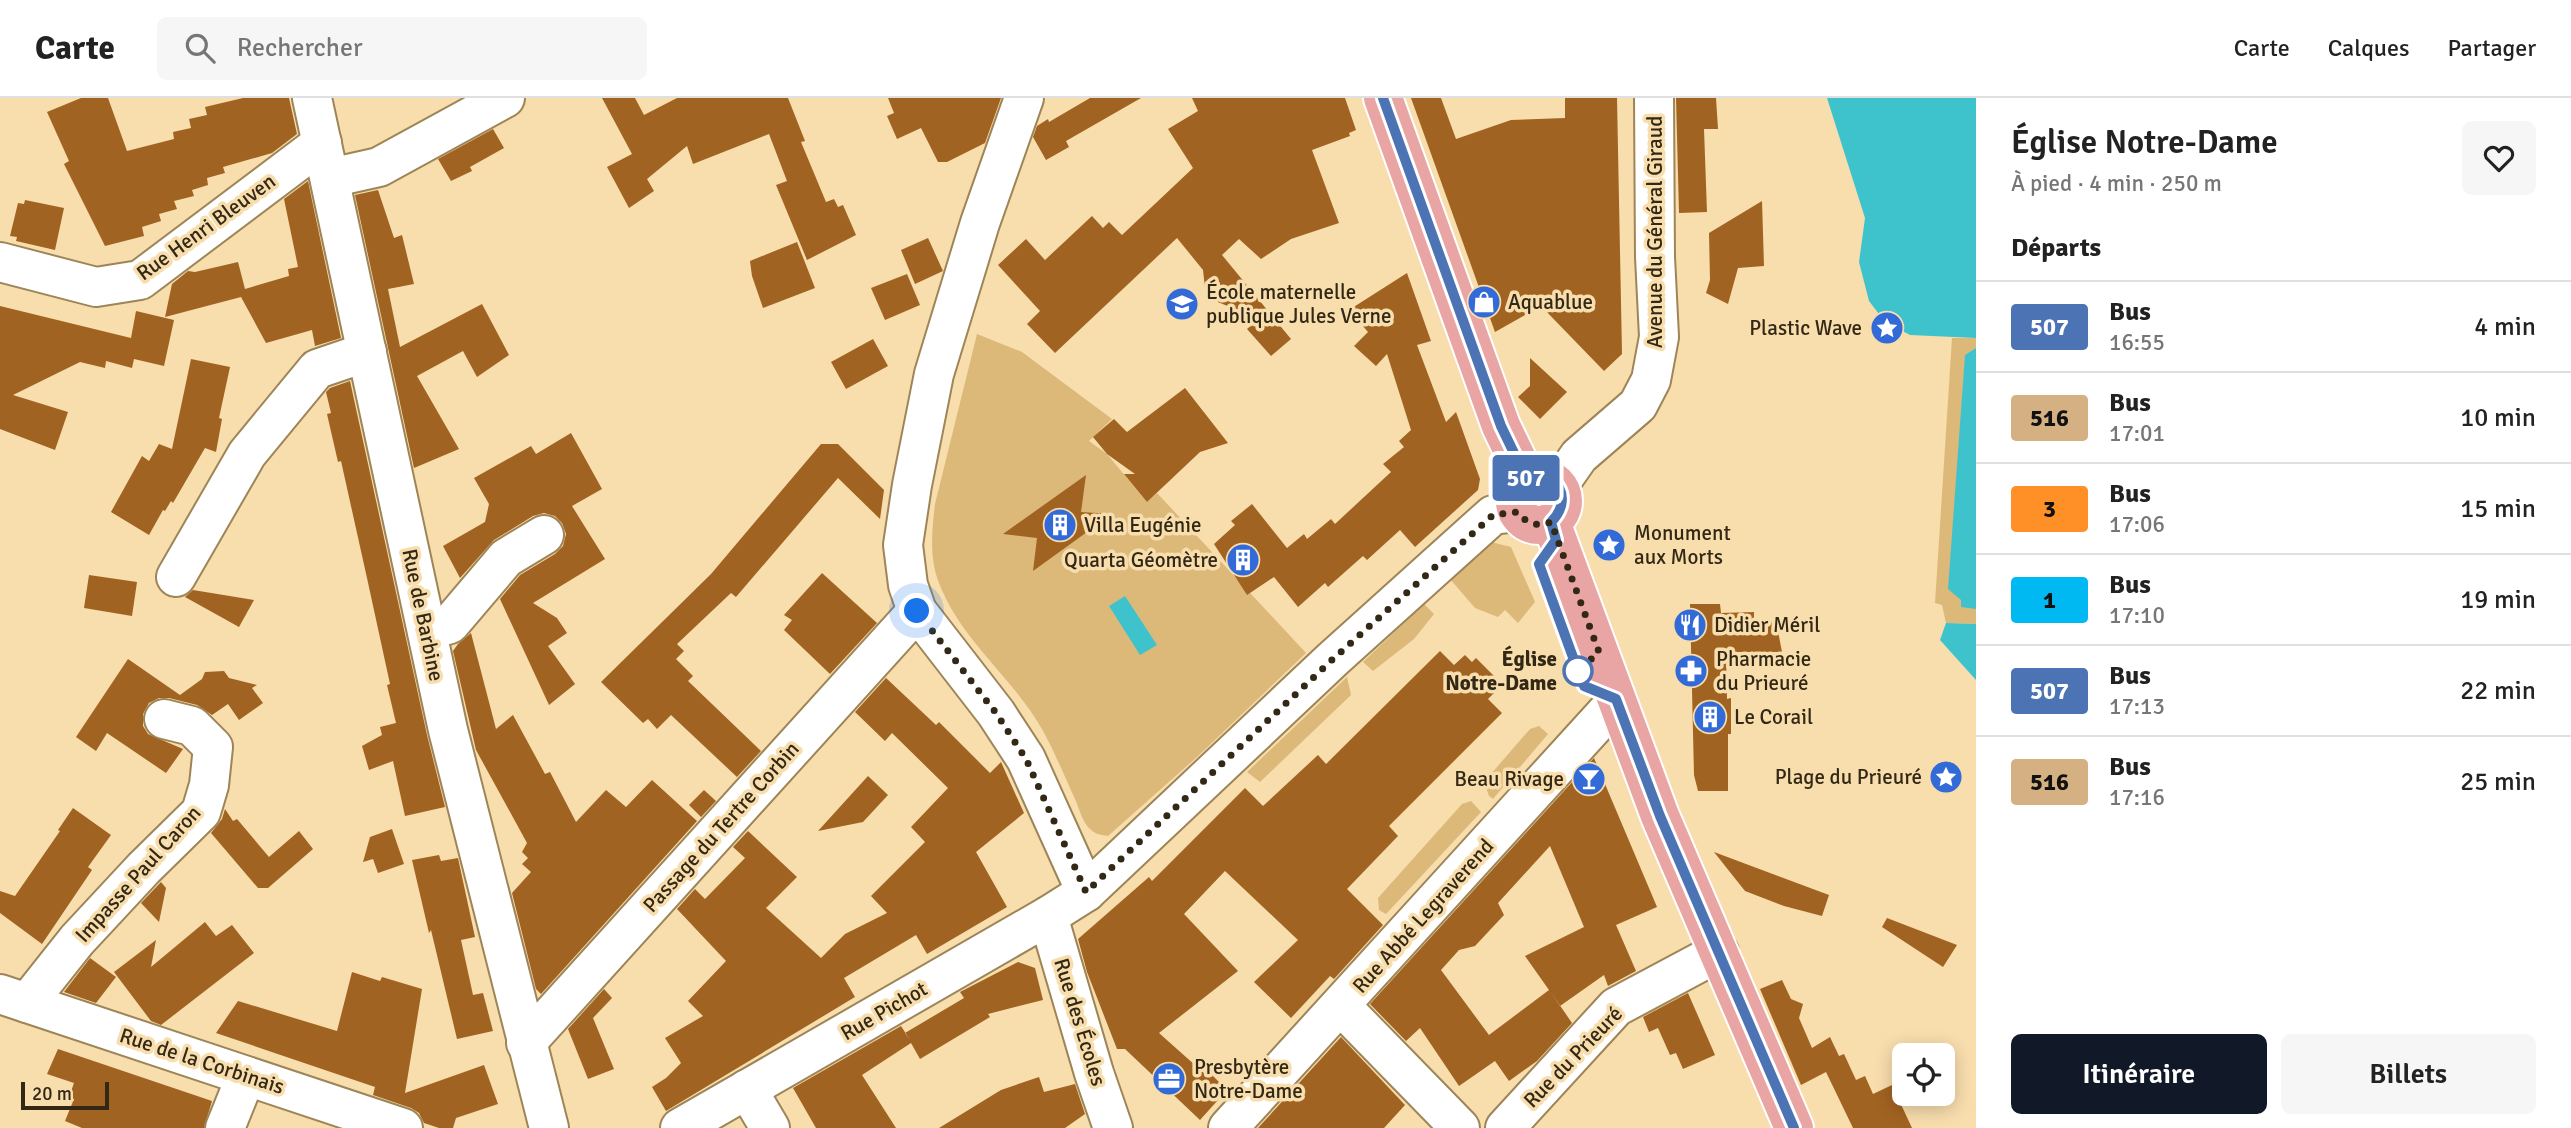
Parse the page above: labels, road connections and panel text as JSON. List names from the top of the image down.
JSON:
{
  "streets": {
    "street": [
      "Rue Henri Bleuven",
      "Avenue du Général Giraud",
      "Rue de Barbine",
      "Passage du Tertre Corbin",
      "Impasse Paul Caron",
      "Rue Abbé Legraverend",
      "Rue Pichot",
      "Rue des Écoles",
      "Rue du Prieuré",
      "Rue de la Corbinais"
    ]
  },
  "crossings": [
    ["Rue Henri Bleuven", "Rue de Barbine"],
    ["Avenue du Général Giraud", "Rue Pichot"],
    ["Rue de Barbine", "Passage du Tertre Corbin"],
    ["Impasse Paul Caron", "Rue de la Corbinais"],
    ["Rue Pichot", "Rue des Écoles"]
  ],
  "places": {
    "shop": ["Aquablue"],
    "school or university": ["École maternelle publique Jules Verne"],
    "place": ["Plastic Wave", "Monument aux Morts", "Plage du Prieuré"],
    "building": ["Villa Eugénie", "Quarta Géomètre", "Le Corail"],
    "restaurant": ["Didier Méril"],
    "other": ["Église Notre-Dame"],
    "pharmacy": ["Pharmacie du Prieuré"],
    "bar": ["Beau Rivage"],
    "office": ["Presbytère Notre-Dame"]
  },
  "lines": ["bus line 507"],
  "scale_bar": "20 m",
  "page": {
    "header": "Carte",
    "search": "Rechercher",
    "nav": ["Carte", "Calques", "Partager"],
    "on_map": "507",
    "heading": [
      ["Église Notre-Dame", "À pied · 4 min · 250 m"],
      "Départs"
    ],
    "list": [
      {
        "mark": "507",
        "name": "Bus",
        "note": "16:55",
        "value": "4 min"
      },
      {
        "mark": "516",
        "name": "Bus",
        "note": "17:01",
        "value": "10 min"
      },
      {
        "mark": "3",
        "name": "Bus",
        "note": "17:06",
        "value": "15 min"
      },
      {
        "mark": "1",
        "name": "Bus",
        "note": "17:10",
        "value": "19 min"
      },
      {
        "mark": "507",
        "name": "Bus",
        "note": "17:13",
        "value": "22 min"
      },
      {
        "mark": "516",
        "name": "Bus",
        "note": "17:16",
        "value": "25 min"
      }
    ],
    "buttons": ["Itinéraire", "Billets"],
    "scale": "20 m"
  }
}
